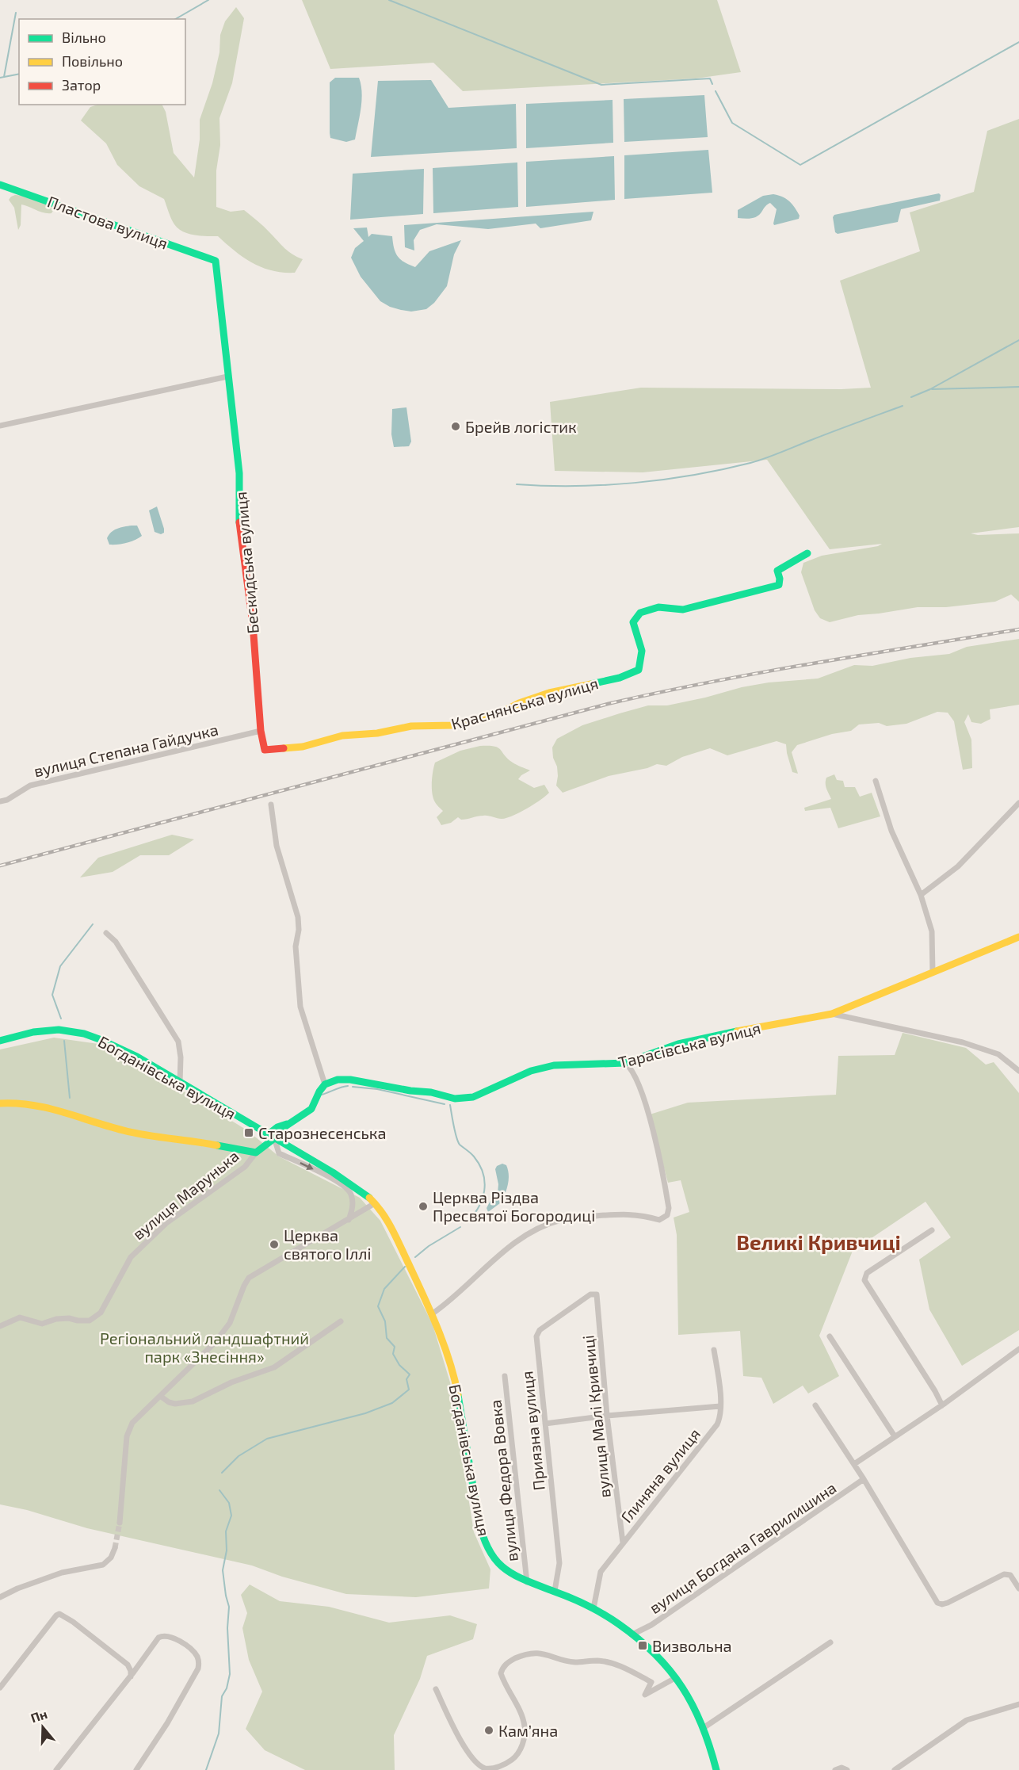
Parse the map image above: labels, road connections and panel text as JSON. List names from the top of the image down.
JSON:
{
  "streets": {
    "street": [
      "Пластова вулиця",
      "Бескидська вулиця",
      "Краснянська вулиця",
      "вулиця Степана Гайдучка",
      "Тарасівська вулиця",
      "Богданівська вулиця",
      "вулиця Марунька",
      "вулиця Малі Кривчиці",
      "Приязна вулиця",
      "Глиняна вулиця",
      "вулиця Федора Вовка",
      "вулиця Богдана Гаврилишина"
    ]
  },
  "crossings": [
    ["Пластова вулиця", "Бескидська вулиця"],
    ["Бескидська вулиця", "Краснянська вулиця"],
    ["Бескидська вулиця", "вулиця Степана Гайдучка"],
    ["Богданівська вулиця", "Приязна вулиця"],
    ["Богданівська вулиця", "Глиняна вулиця"],
    ["Богданівська вулиця", "вулиця Федора Вовка"],
    ["Богданівська вулиця", "вулиця Богдана Гаврилишина"],
    ["вулиця Малі Кривчиці", "Приязна вулиця"],
    ["вулиця Малі Кривчиці", "Глиняна вулиця"]
  ],
  "districts": ["Великі Кривчиці"],
  "parks": ["Регіональний ландшафтний парк «Знесіння»"],
  "places": {
    "other": [
      "Брейв логістик",
      "Церква Різдва Пресвятої Богородиці",
      "Церква святого Іллі",
      "Кам’яна"
    ],
    "transit": ["Старознесенська", "Визвольна"]
  },
  "legend": ["Вільно", "Повільно", "Затор"],
  "north": "top"
}
